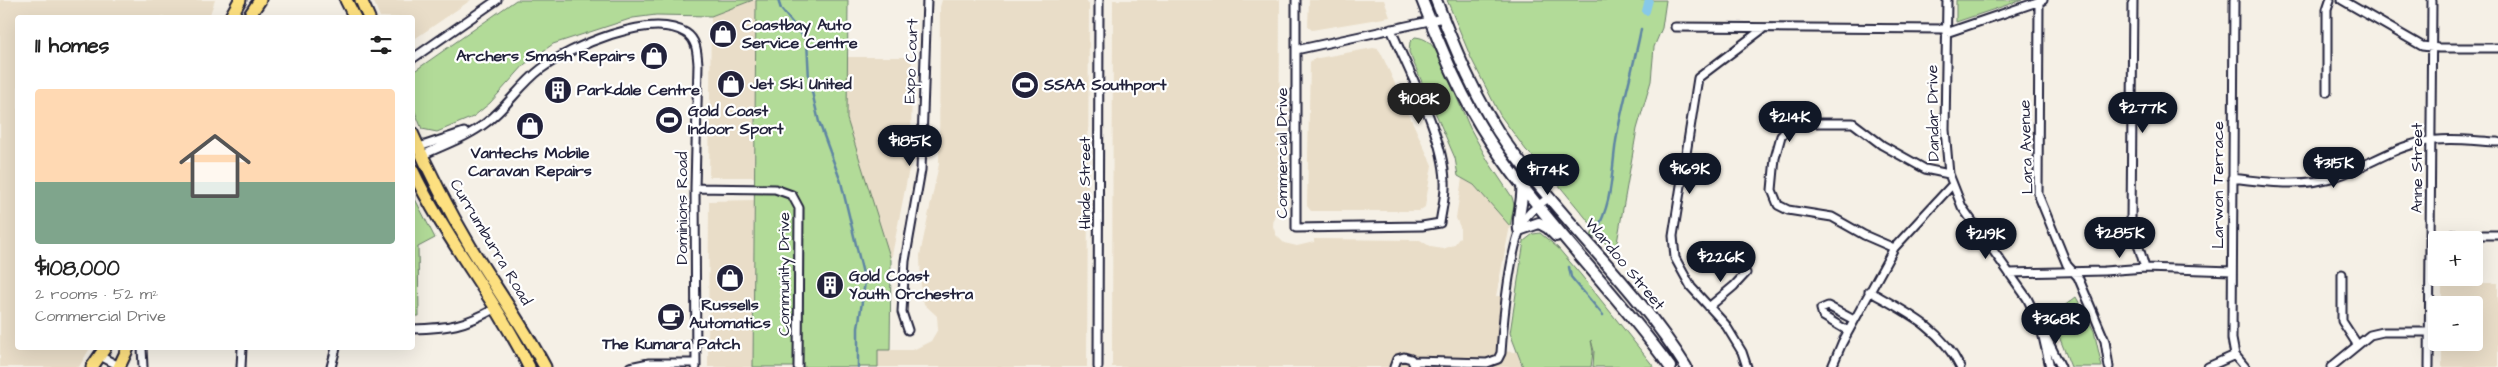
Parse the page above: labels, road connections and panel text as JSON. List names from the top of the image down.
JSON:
{
  "streets": {
    "main road": ["Currumburra Road", "Wardoo Street"],
    "street": [
      "Expo Court",
      "Dandar Drive",
      "Lara Avenue",
      "Commercial Drive",
      "Anne Street",
      "Hinde Street",
      "Larwon Terrace",
      "Dominions Road",
      "Community Drive"
    ]
  },
  "crossings": [
    ["Dominions Road", "Currumburra Road"],
    ["Dominions Road", "Community Drive"]
  ],
  "places": {
    "shop": [
      "Coastbay Auto Service Centre",
      "Archers Smash Repairs",
      "Jet Ski United",
      "Vantechs Mobile Caravan Repairs",
      "Russells Automatics"
    ],
    "sports": ["SSAA Southport", "Gold Coast Indoor Sport"],
    "building": ["Parkdale Centre", "Gold Coast Youth Orchestra"],
    "cafe": ["The Kumara Patch"]
  },
  "page": {
    "heading": "11 homes",
    "list": [
      {
        "name": "$108,000",
        "note": "2 rooms · 52 m² · Commercial Drive"
      }
    ],
    "price": [
      "$108K",
      "$277K",
      "$214K",
      "$185K",
      "$315K",
      "$169K",
      "$174K",
      "$285K",
      "$219K",
      "$226K",
      "$368K"
    ],
    "map_buttons": ["+", "−"]
  }
}
